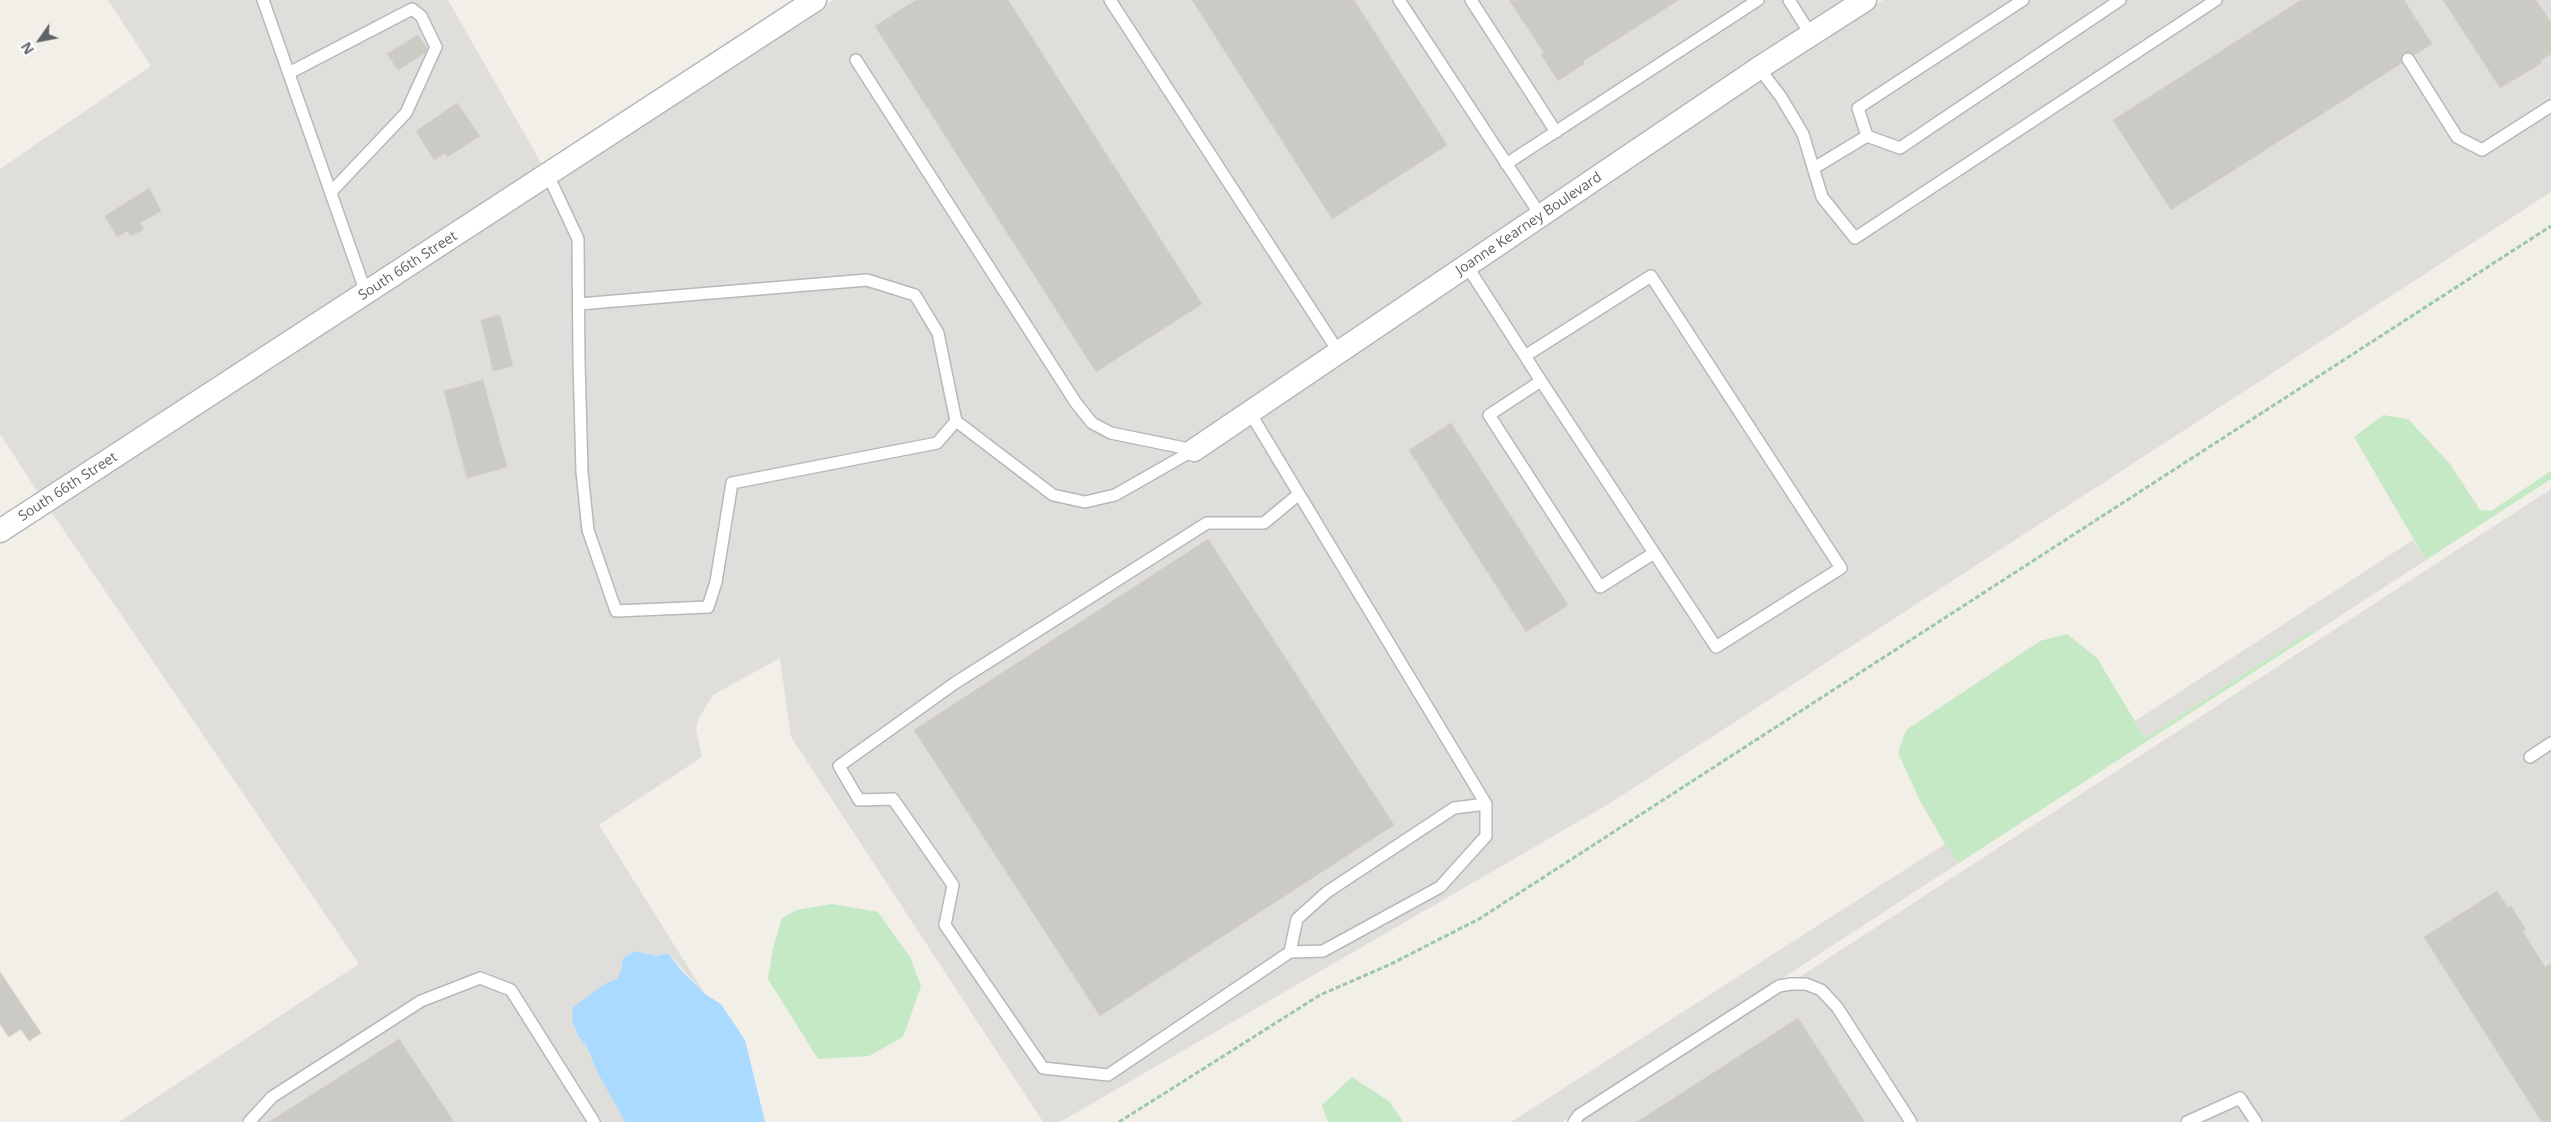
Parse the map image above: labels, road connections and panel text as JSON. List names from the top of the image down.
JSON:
{
  "streets": {
    "street": ["Joanne Kearney Boulevard", "South 66th Street"]
  },
  "north": "bottom left"
}
